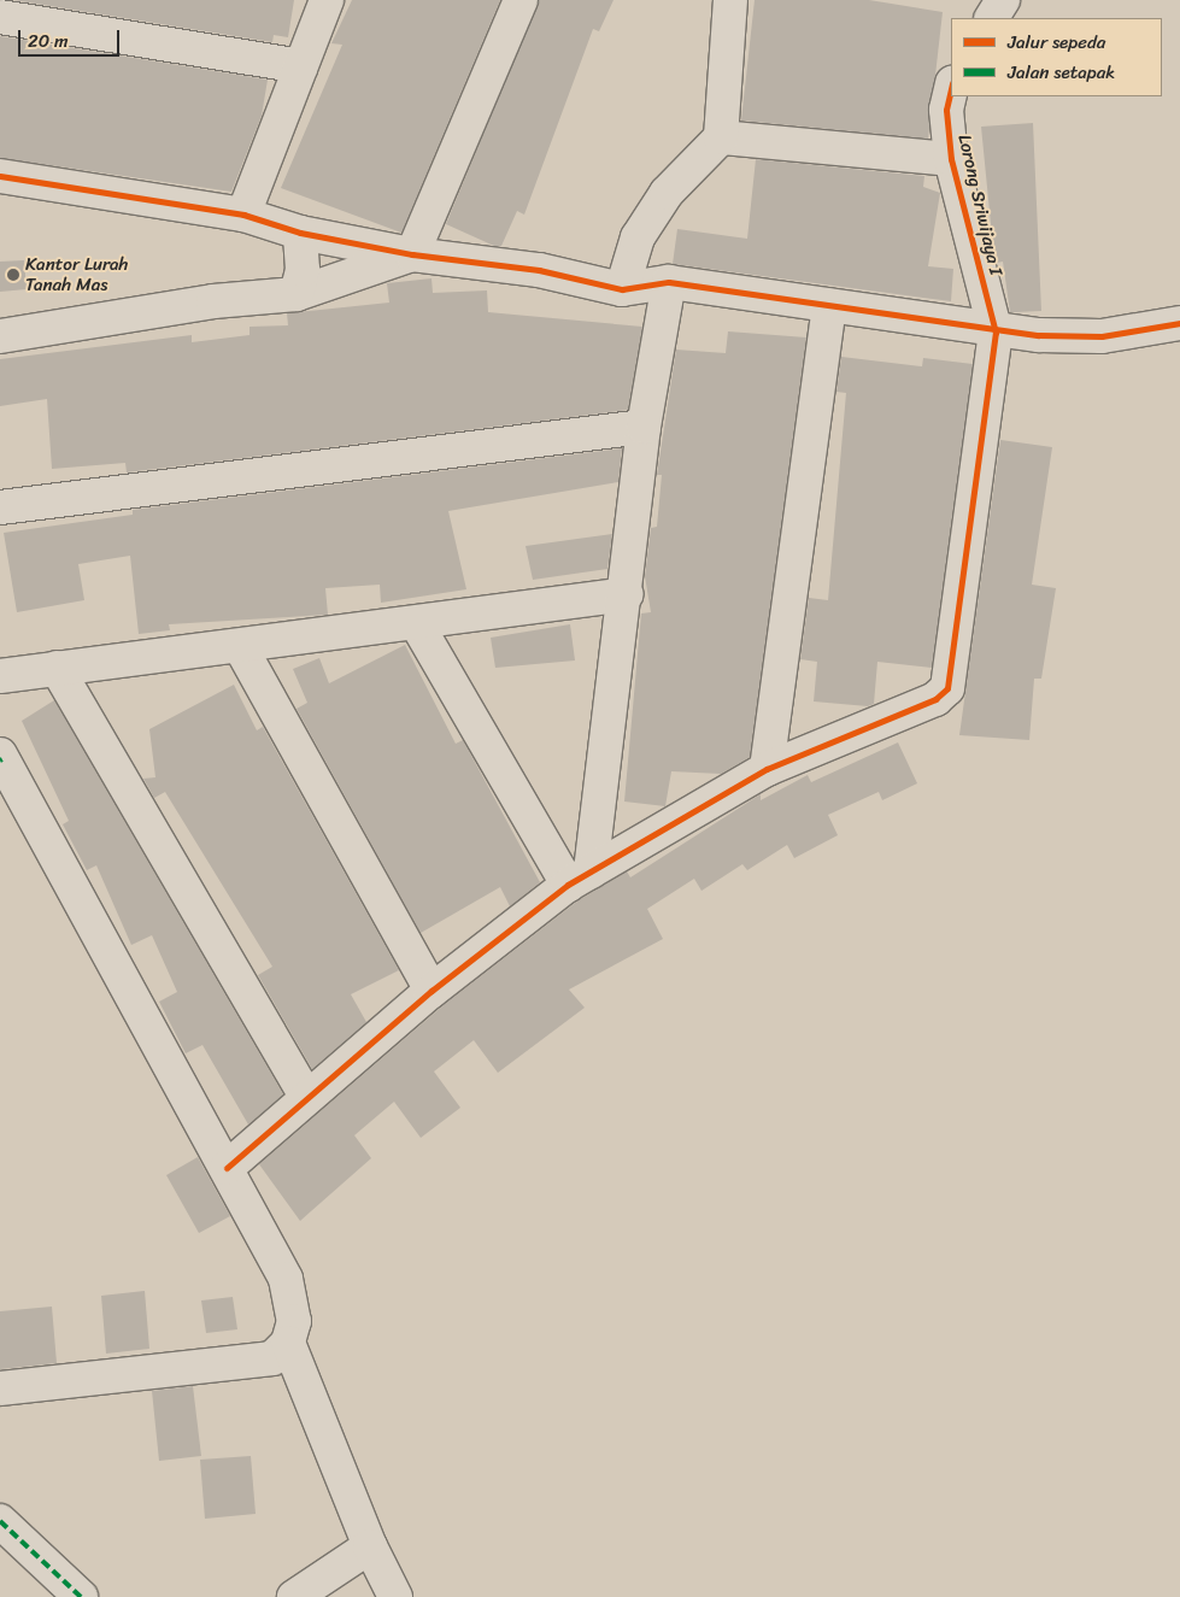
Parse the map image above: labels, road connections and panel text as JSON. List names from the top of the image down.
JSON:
{
  "streets": {
    "street": ["Lorong Sriwijaya I"]
  },
  "places": ["Kantor Lurah Tanah Mas"],
  "legend": ["Jalur sepeda", "Jalan setapak"],
  "scale_bar": "20 m"
}
